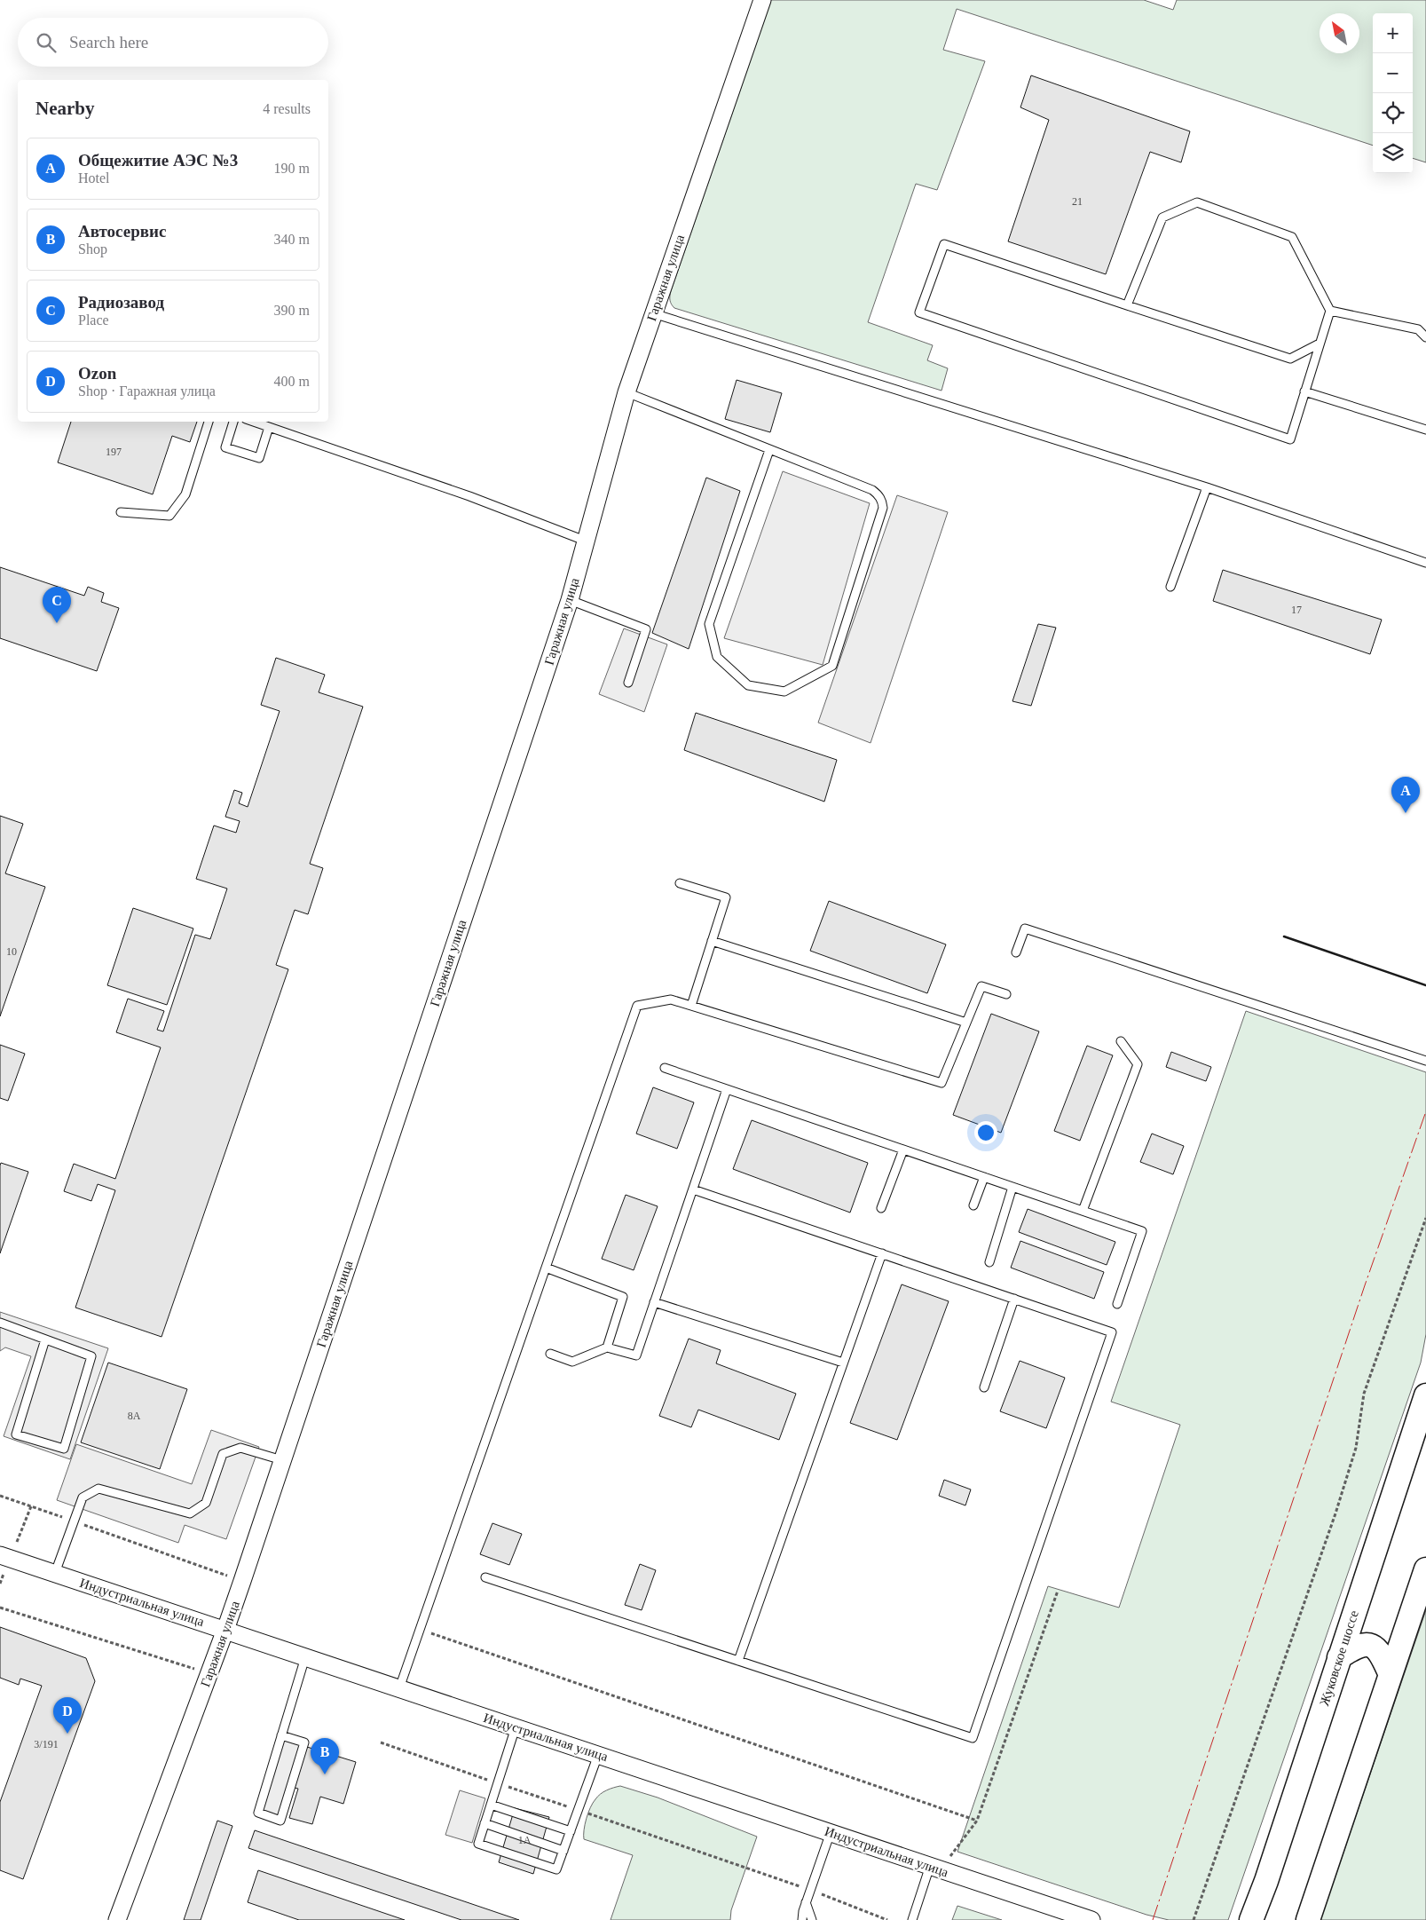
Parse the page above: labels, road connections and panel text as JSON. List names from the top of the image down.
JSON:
{
  "streets": {
    "main road": ["Жуковское шоссе"],
    "street": ["Гаражная улица", "Индустриальная улица"]
  },
  "crossings": [
    ["Гаражная улица", "Индустриальная улица"]
  ],
  "house_numbers": [
    "21",
    "197",
    "17",
    "10",
    "8А",
    "3/191",
    "1А"
  ],
  "north": "top left",
  "page": {
    "map_buttons": ["+", "−"],
    "search": "Search here",
    "heading": ["Nearby", "4 results"],
    "list": [
      {
        "mark": "A",
        "name": "Общежитие АЭС №3",
        "note": "Hotel",
        "value": "190 m"
      },
      {
        "mark": "B",
        "name": "Автосервис",
        "note": "Shop",
        "value": "340 m"
      },
      {
        "mark": "C",
        "name": "Радиозавод",
        "note": "Place",
        "value": "390 m"
      },
      {
        "mark": "D",
        "name": "Ozon",
        "note": "Shop · Гаражная улица",
        "value": "400 m"
      }
    ],
    "pins": [
      "C",
      "A",
      "D",
      "B"
    ]
  }
}
